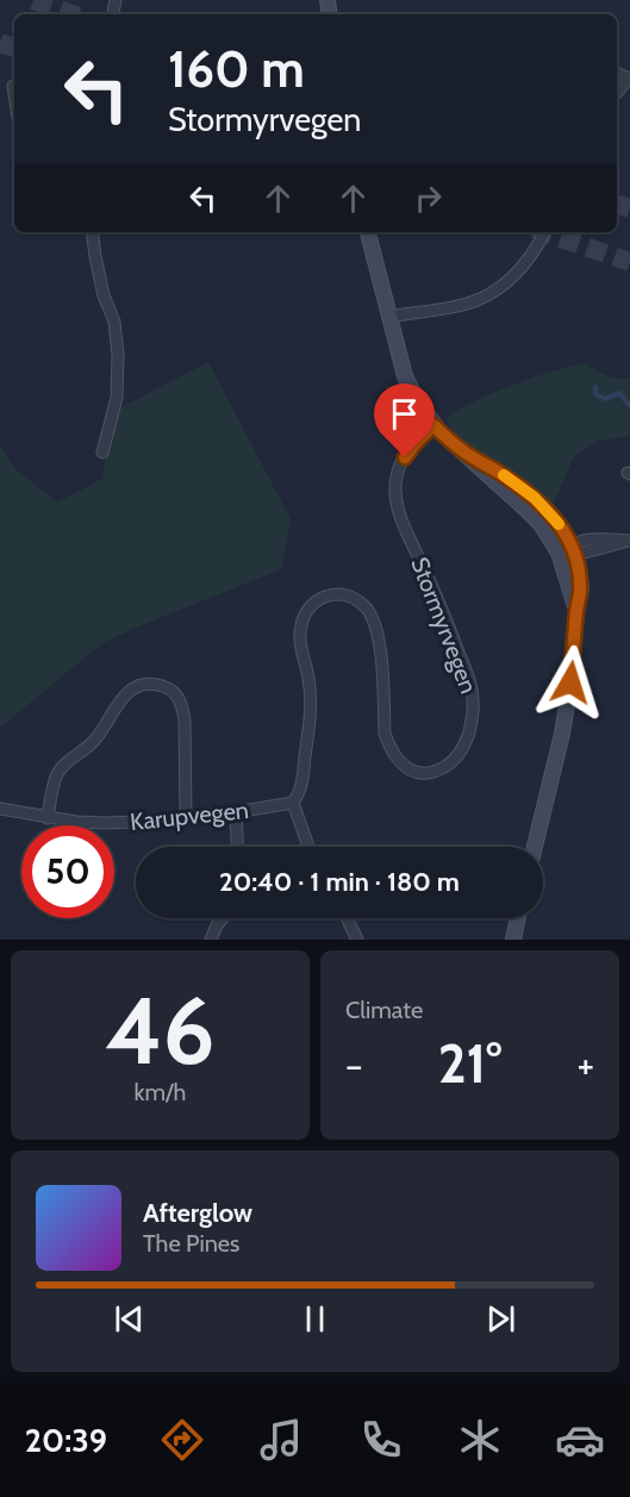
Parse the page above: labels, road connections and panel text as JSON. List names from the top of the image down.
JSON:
{
  "streets": {
    "street": ["Stormyrvegen", "Karupvegen"]
  },
  "crossings": [
    ["Stormyrvegen", "Karupvegen"]
  ],
  "page": {
    "turn": ["160 m", "Stormyrvegen"],
    "limit": "50",
    "trip": "20:40 · 1 min · 180 m",
    "tile": [
      ["46", "km/h"],
      "Climate"
    ],
    "heat": ["−", "21°", "+"],
    "song": ["Afterglow", "The Pines"],
    "tabs": "20:39"
  }
}
